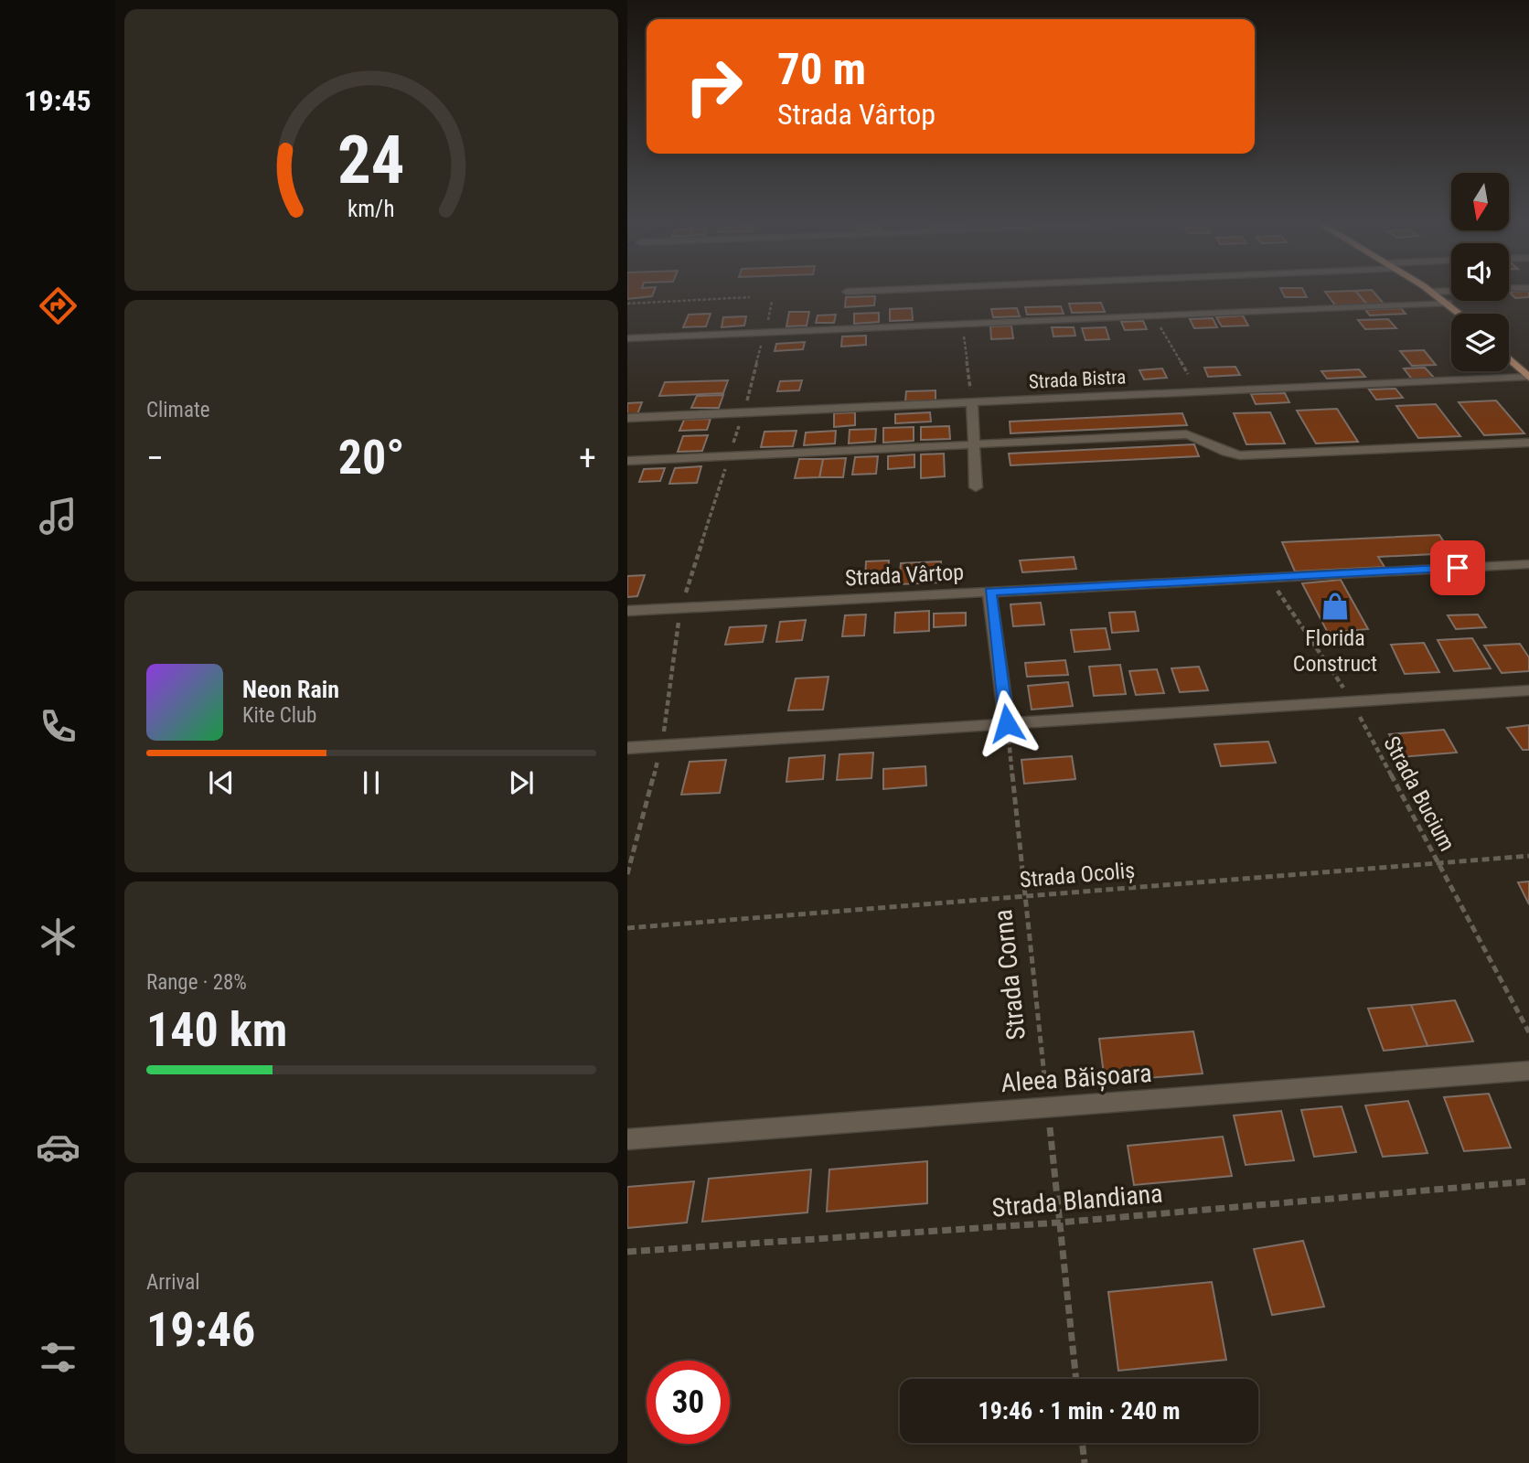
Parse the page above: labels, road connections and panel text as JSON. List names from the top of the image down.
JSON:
{
  "streets": {
    "street": ["Strada Bistra", "Strada Vârtop", "Aleea Băișoara"],
    "path": [
      "Strada Bucium",
      "Strada Ocoliș",
      "Strada Corna",
      "Strada Blandiana"
    ]
  },
  "crossings": [
    ["Strada Vârtop", "Strada Bucium"],
    ["Strada Bucium", "Strada Ocoliș"],
    ["Strada Ocoliș", "Strada Corna"],
    ["Strada Corna", "Aleea Băișoara"],
    ["Strada Corna", "Strada Blandiana"]
  ],
  "places": {
    "shop": ["Florida Construct"]
  },
  "north": "bottom",
  "page": {
    "tabs": "19:45",
    "turn": ["70 m", "Strada Vârtop"],
    "tile": [
      "Climate",
      ["Range · 28%", "140 km"],
      ["Arrival", "19:46"]
    ],
    "heat": ["−", "20°", "+"],
    "song": ["Neon Rain", "Kite Club"],
    "limit": "30",
    "trip": "19:46 · 1 min · 240 m",
    "gauge": ["24", "km/h"]
  }
}
